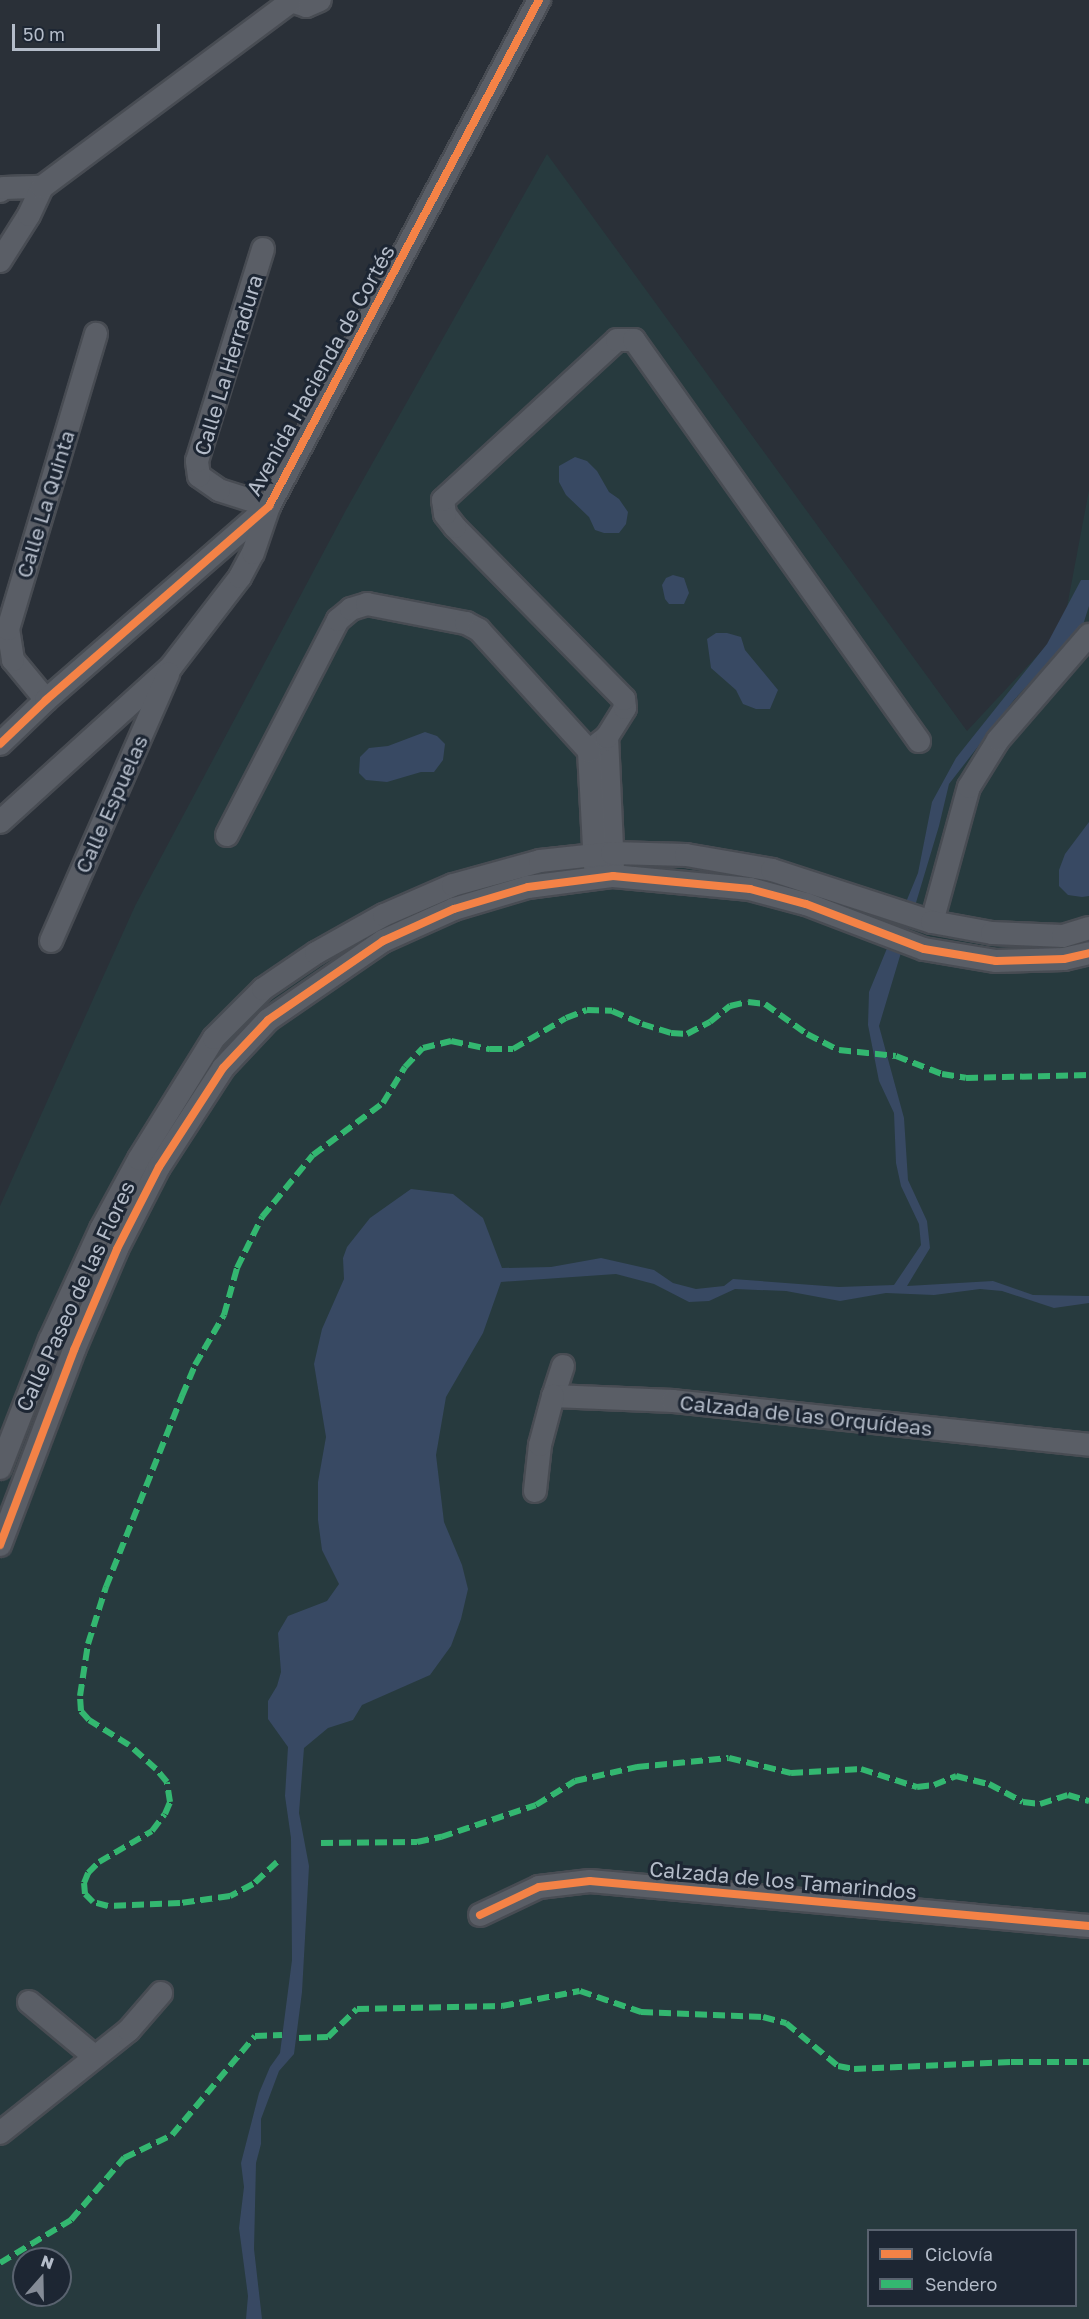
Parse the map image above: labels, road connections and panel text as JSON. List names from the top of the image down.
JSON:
{
  "streets": {
    "street": [
      "Calle La Herradura",
      "Avenida Hacienda de Cortés",
      "Calle La Quinta",
      "Calle Espuelas",
      "Calle Paseo de las Flores",
      "Calzada de las Orquídeas",
      "Calzada de los Tamarindos"
    ]
  },
  "crossings": [
    ["Calle La Herradura", "Avenida Hacienda de Cortés"],
    ["Avenida Hacienda de Cortés", "Calle La Quinta"],
    ["Avenida Hacienda de Cortés", "Calle Espuelas"]
  ],
  "legend": ["Ciclovía", "Sendero"],
  "scale_bar": "50 m",
  "north": "top"
}
